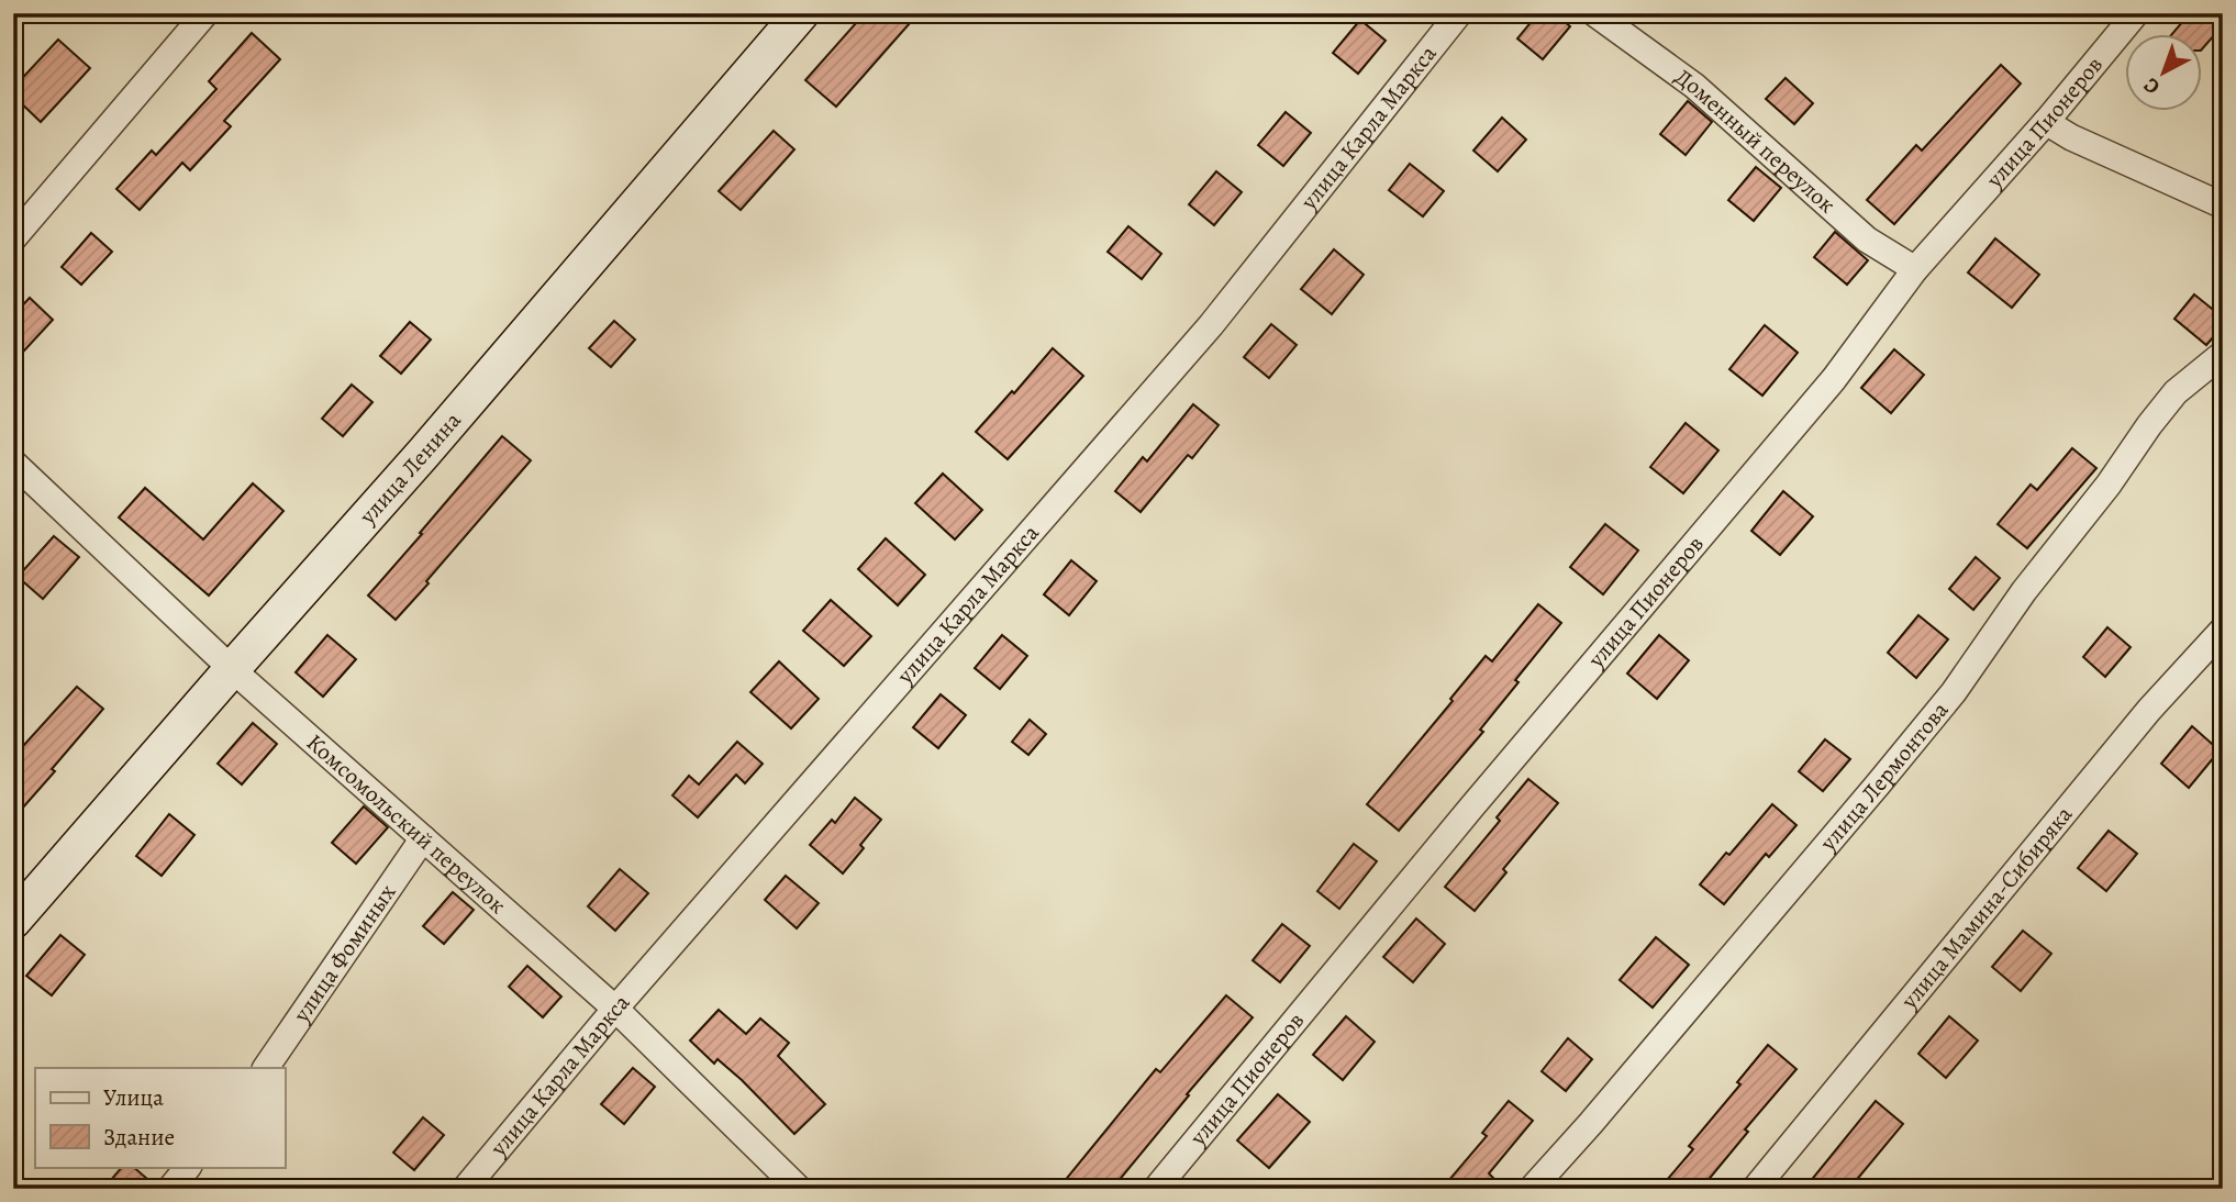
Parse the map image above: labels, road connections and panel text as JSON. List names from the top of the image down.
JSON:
{
  "streets": {
    "main road": ["улица Ленина"],
    "street": [
      "улица Пионеров",
      "улица Карла Маркса",
      "Доменный переулок",
      "улица Лермонтова",
      "Комсомольский переулок",
      "улица Мамина-Сибиряка",
      "улица Фоминых"
    ]
  },
  "crossings": [
    ["улица Пионеров", "Доменный переулок"],
    ["улица Карла Маркса", "Комсомольский переулок"],
    ["улица Ленина", "Комсомольский переулок"],
    ["Комсомольский переулок", "улица Фоминых"]
  ],
  "legend": ["Улица", "Здание"],
  "north": "bottom left"
}
